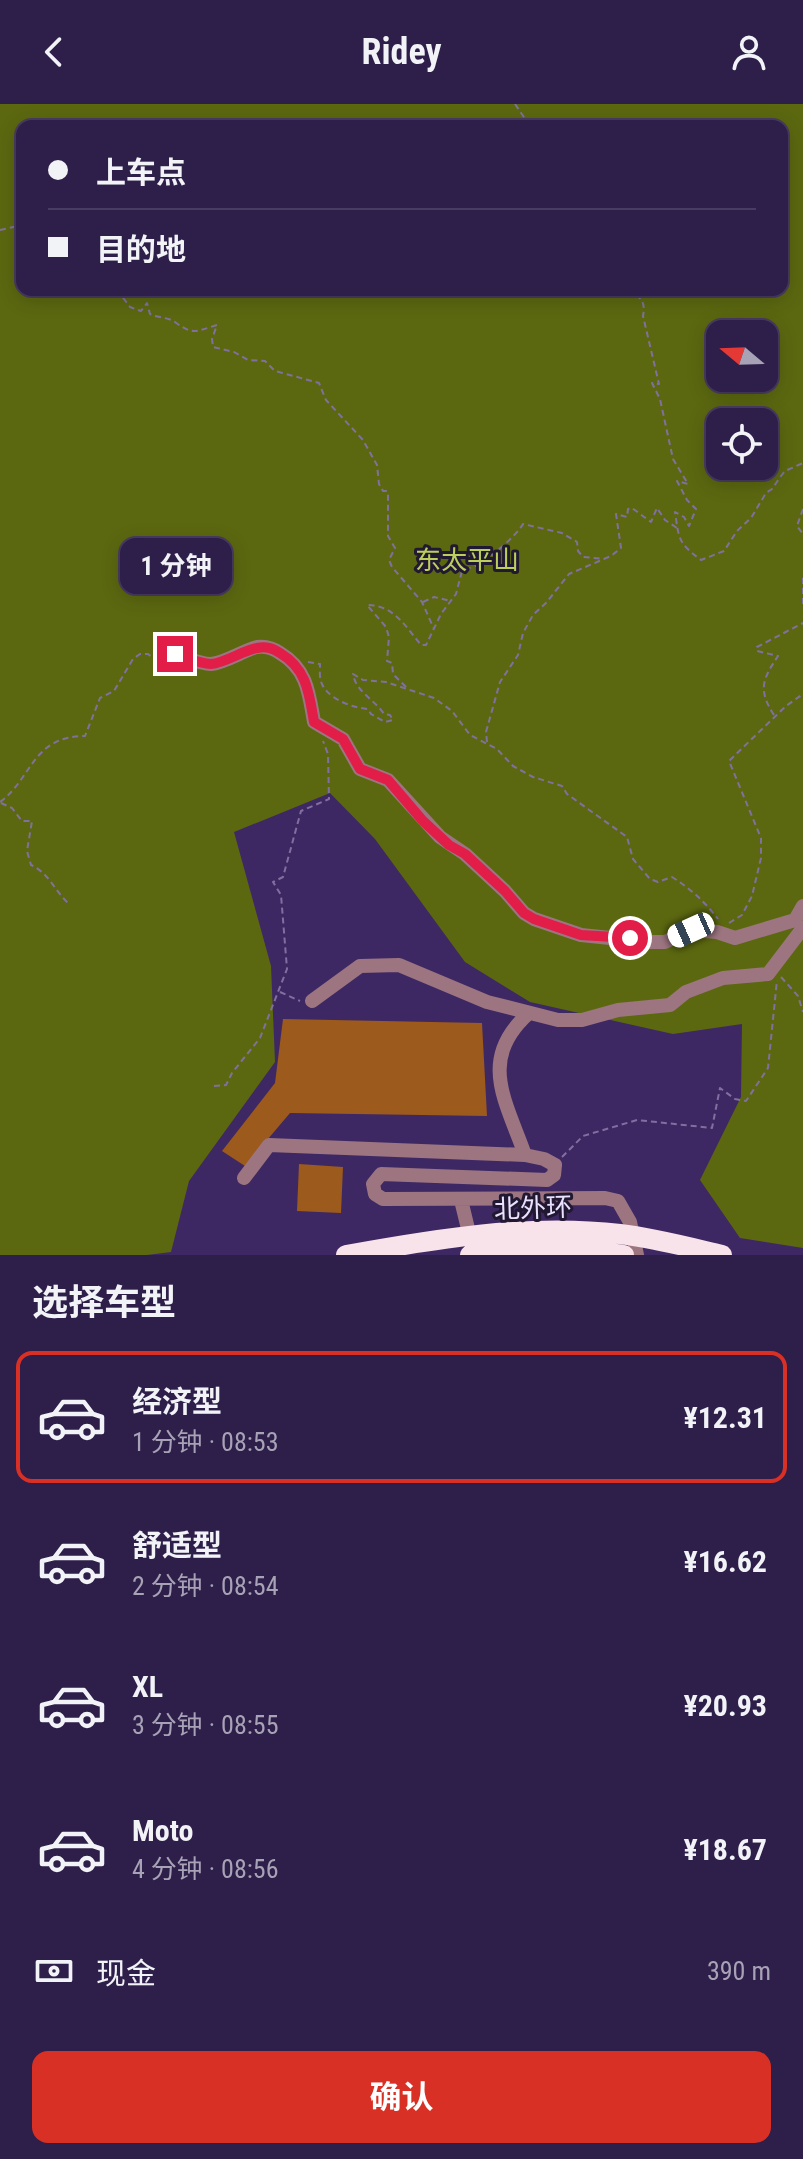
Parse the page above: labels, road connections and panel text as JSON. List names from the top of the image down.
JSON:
{
  "streets": {
    "highway": ["北外环"]
  },
  "parks": ["东太平山"],
  "north": "left",
  "page": {
    "header": "Ridey",
    "banner": ["上车点", "目的地"],
    "bubble": "1 分钟",
    "heading": "选择车型",
    "list": [
      {
        "name": "经济型",
        "note": "1 分钟 · 08:53",
        "value": "¥12.31"
      },
      {
        "name": "舒适型",
        "note": "2 分钟 · 08:54",
        "value": "¥16.62"
      },
      {
        "name": "XL",
        "note": "3 分钟 · 08:55",
        "value": "¥20.93"
      },
      {
        "name": "Moto",
        "note": "4 分钟 · 08:56",
        "value": "¥18.67"
      }
    ],
    "pay": ["现金", "390 m"],
    "buttons": "确认"
  }
}
